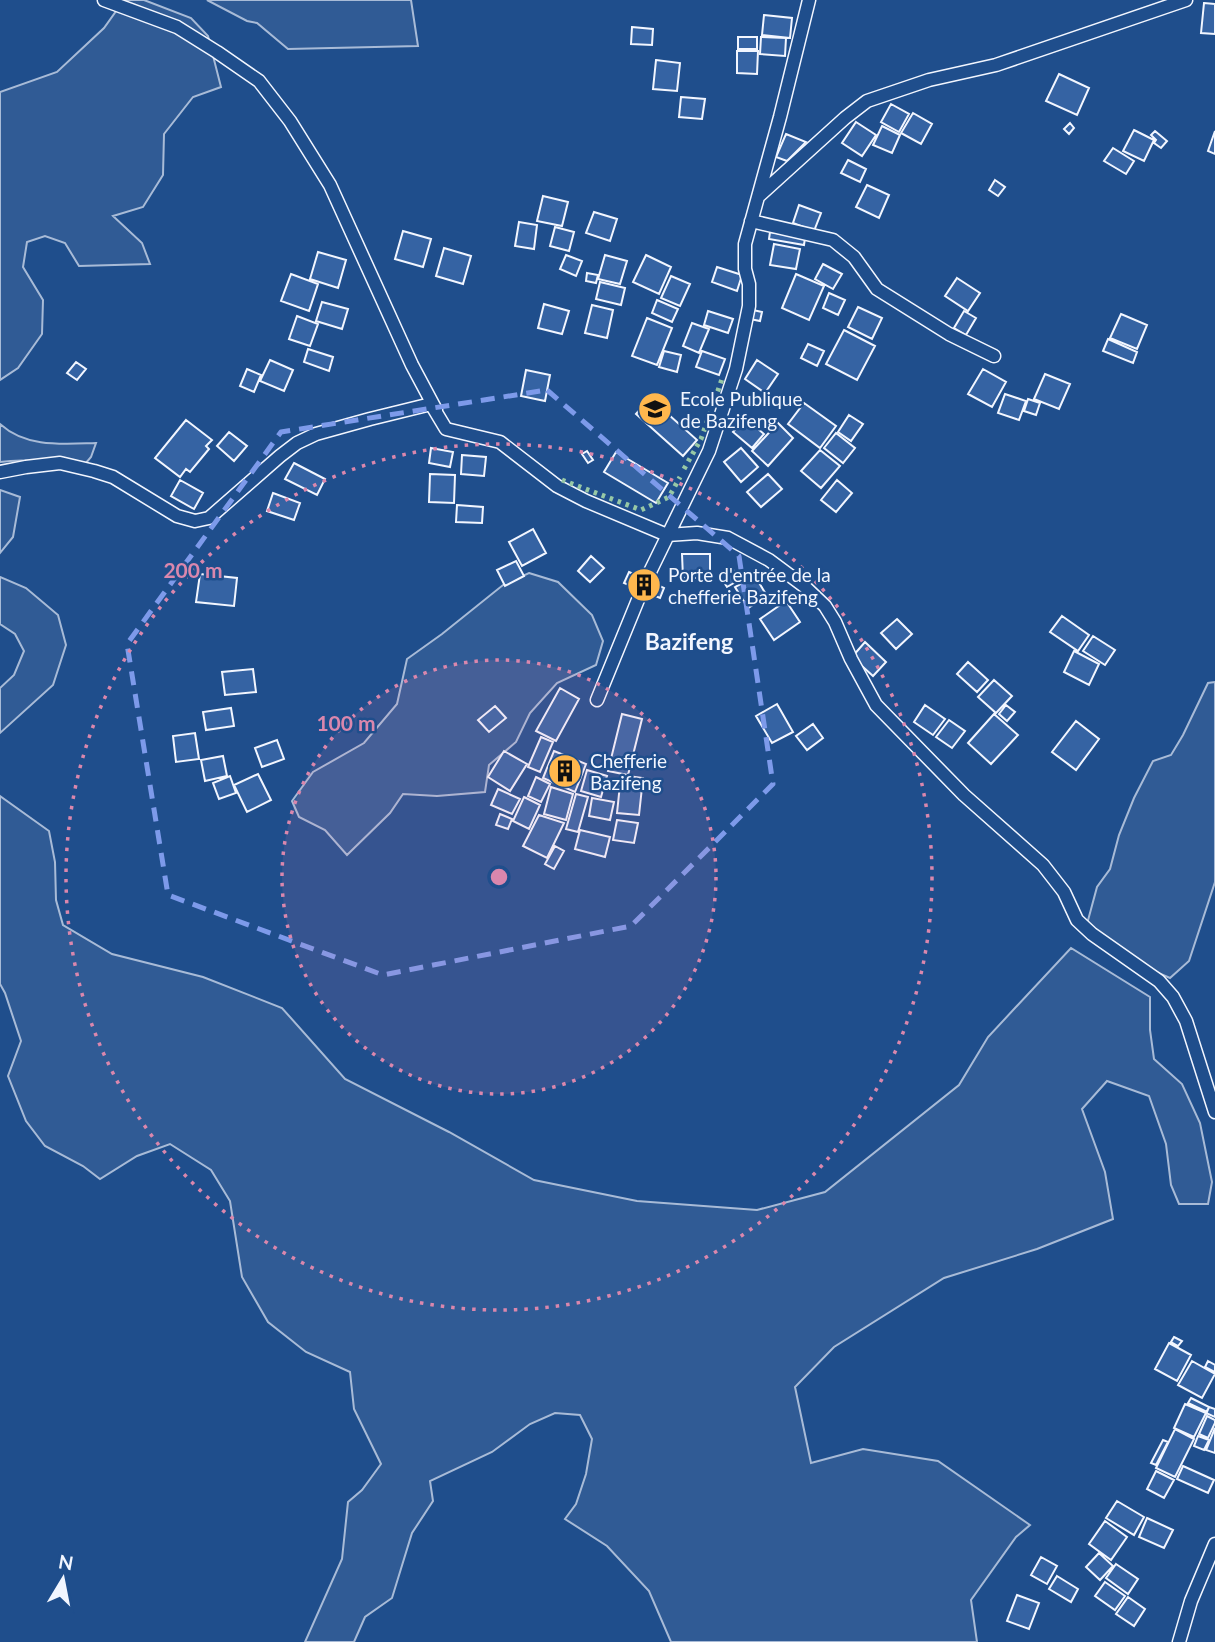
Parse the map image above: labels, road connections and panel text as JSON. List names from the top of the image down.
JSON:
{
  "districts": ["Bazifeng"],
  "places": {
    "school or university": ["Ecole Publique de Bazifeng"],
    "building": ["Porte d'entrée de la chefferie Bazifeng", "Chefferie Bazifeng"]
  },
  "north": "top",
  "rings": ["200 m", "100 m"]
}
